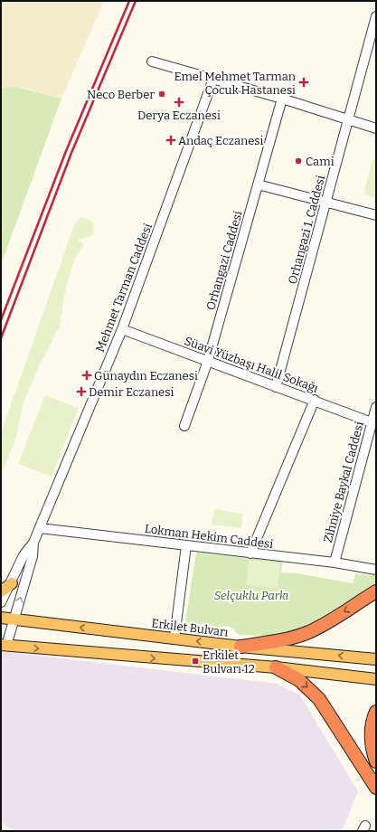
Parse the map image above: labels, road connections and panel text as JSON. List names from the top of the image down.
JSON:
{
  "streets": {
    "main road": ["Erkilet Bulvarı"],
    "street": [
      "Orhangazi 1. Caddesi",
      "Orhangazi Caddesi",
      "Mehmet Tarman Caddesi",
      "Süavi Yüzbaşı Halil Sokağı",
      "Zihniye Baykal Caddesi",
      "Lokman Hekim Caddesi"
    ]
  },
  "crossings": [
    ["Orhangazi 1. Caddesi", "Süavi Yüzbaşı Halil Sokağı"],
    ["Orhangazi Caddesi", "Süavi Yüzbaşı Halil Sokağı"],
    ["Mehmet Tarman Caddesi", "Süavi Yüzbaşı Halil Sokağı"],
    ["Mehmet Tarman Caddesi", "Lokman Hekim Caddesi"],
    ["Mehmet Tarman Caddesi", "Erkilet Bulvarı"],
    ["Süavi Yüzbaşı Halil Sokağı", "Zihniye Baykal Caddesi"],
    ["Zihniye Baykal Caddesi", "Lokman Hekim Caddesi"]
  ],
  "parks": ["Selçuklu Parkı"],
  "places": {
    "health": [
      "Emel Mehmet Tarman Çocuk Hastanesi",
      "Derya Eczanesi",
      "Andaç Eczanesi",
      "Günaydın Eczanesi",
      "Demir Eczanesi"
    ],
    "other": ["Neco Berber", "Cami"],
    "transit": ["Erkilet Bulvarı 12"]
  }
}
